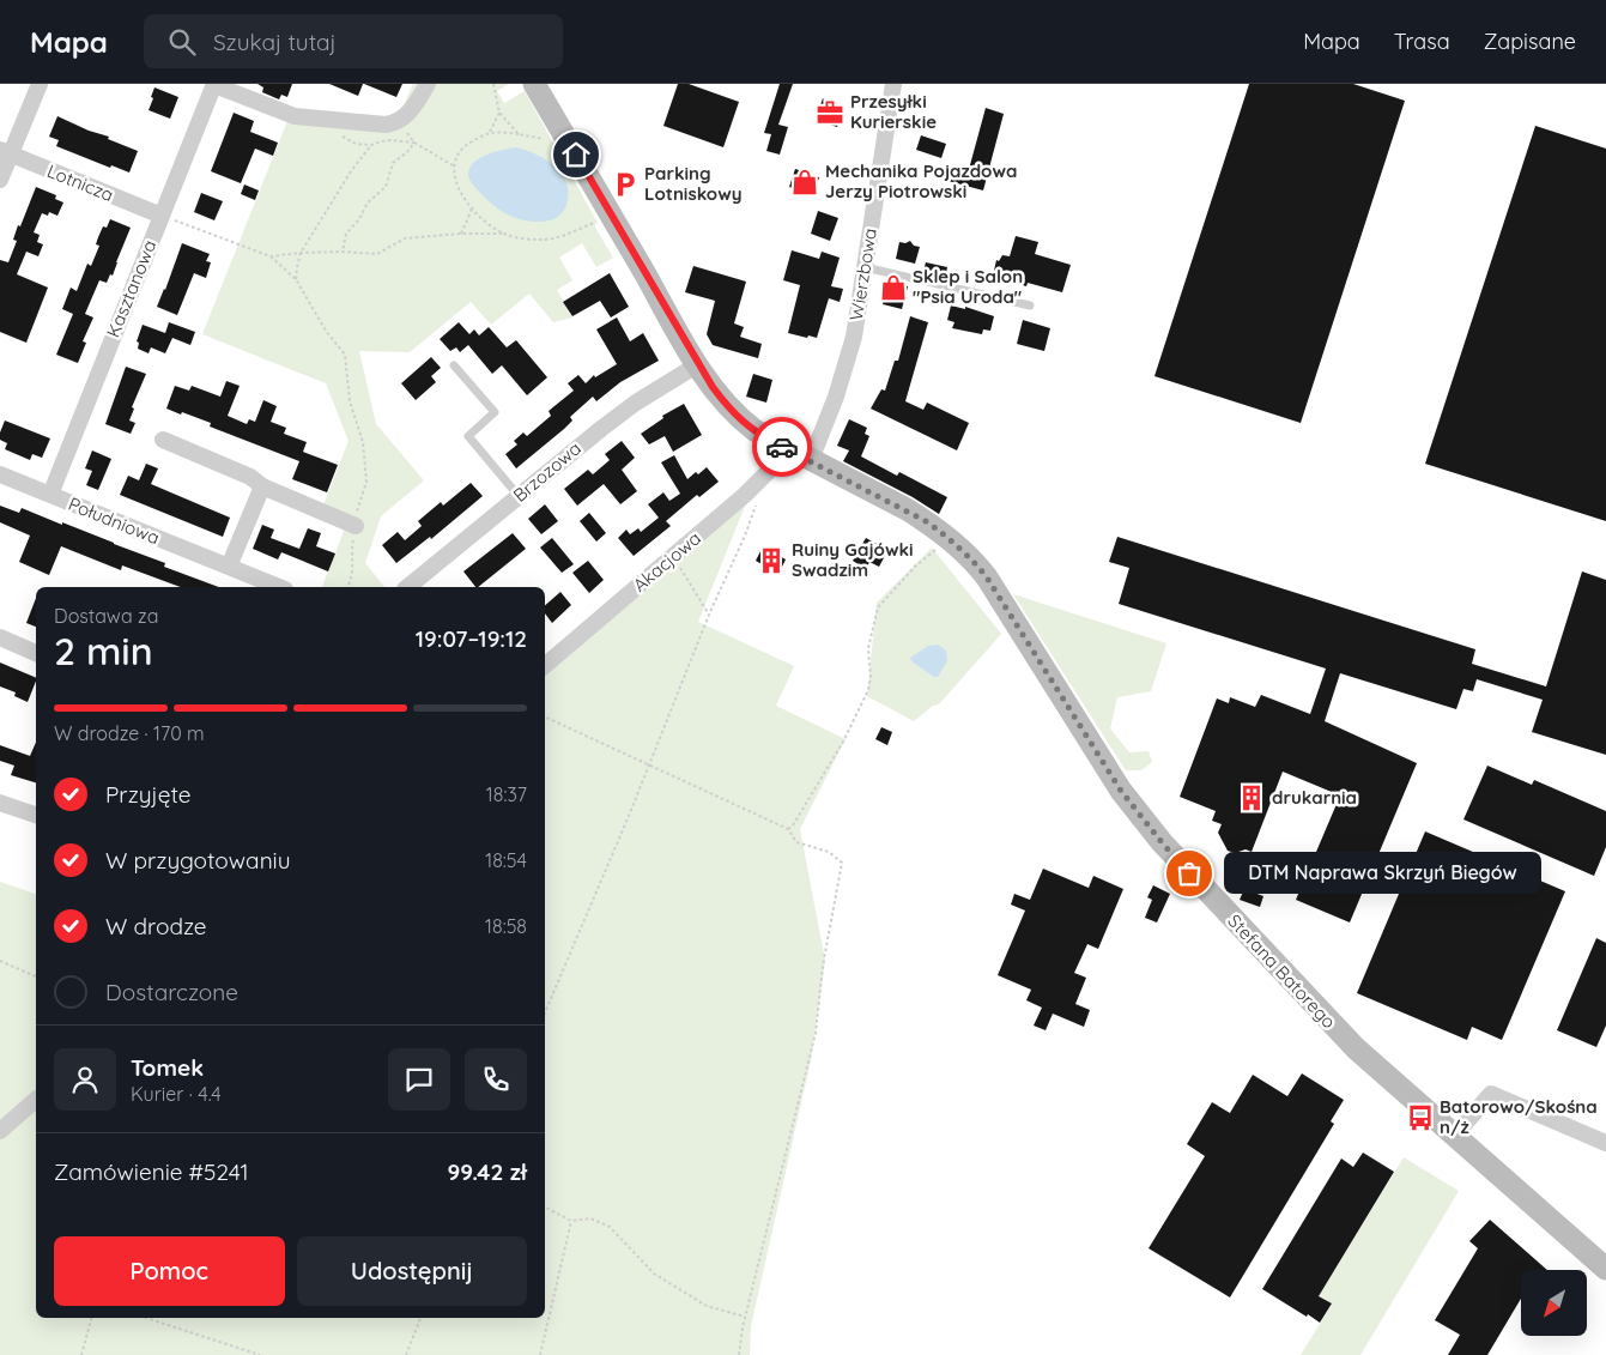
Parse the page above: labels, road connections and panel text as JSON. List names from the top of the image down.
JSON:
{
  "streets": {
    "street": [
      "Lotnicza",
      "Wierzbowa",
      "Kasztanowa",
      "Brzozowa",
      "Południowa",
      "Akacjowa",
      "Stefana Batorego"
    ]
  },
  "crossings": [
    ["Lotnicza", "Kasztanowa"],
    ["Wierzbowa", "Stefana Batorego"],
    ["Kasztanowa", "Południowa"],
    ["Brzozowa", "Stefana Batorego"],
    ["Akacjowa", "Stefana Batorego"]
  ],
  "places": {
    "office": ["Przesyłki Kurierskie"],
    "shop": ["Mechanika Pojazdowa Jerzy Piotrowski", "Sklep i Salon \"Psia Uroda\""],
    "parking": ["Parking Lotniskowy"],
    "building": ["Ruiny Gajówki Swadzim", "drukarnia"],
    "other": ["DTM Naprawa Skrzyń Biegów"],
    "bus stop": ["Batorowo/Skośna n/ż"]
  },
  "north": "bottom left",
  "page": {
    "header": "Mapa",
    "search": "Szukaj tutaj",
    "nav": ["Mapa", "Trasa", "Zapisane"],
    "heading": ["2 min", "Dostawa za", "19:07–19:12"],
    "panel": [
      "Tomek",
      "Kurier · 4.4",
      "Zamówienie #5241",
      "99.42 zł"
    ],
    "bar": "W drodze · 170 m",
    "list": [
      ["Przyjęte", "18:37"],
      ["W przygotowaniu", "18:54"],
      ["W drodze", "18:58"],
      "Dostarczone"
    ],
    "bubble": "DTM Naprawa Skrzyń Biegów",
    "buttons": ["Pomoc", "Udostępnij"]
  }
}
